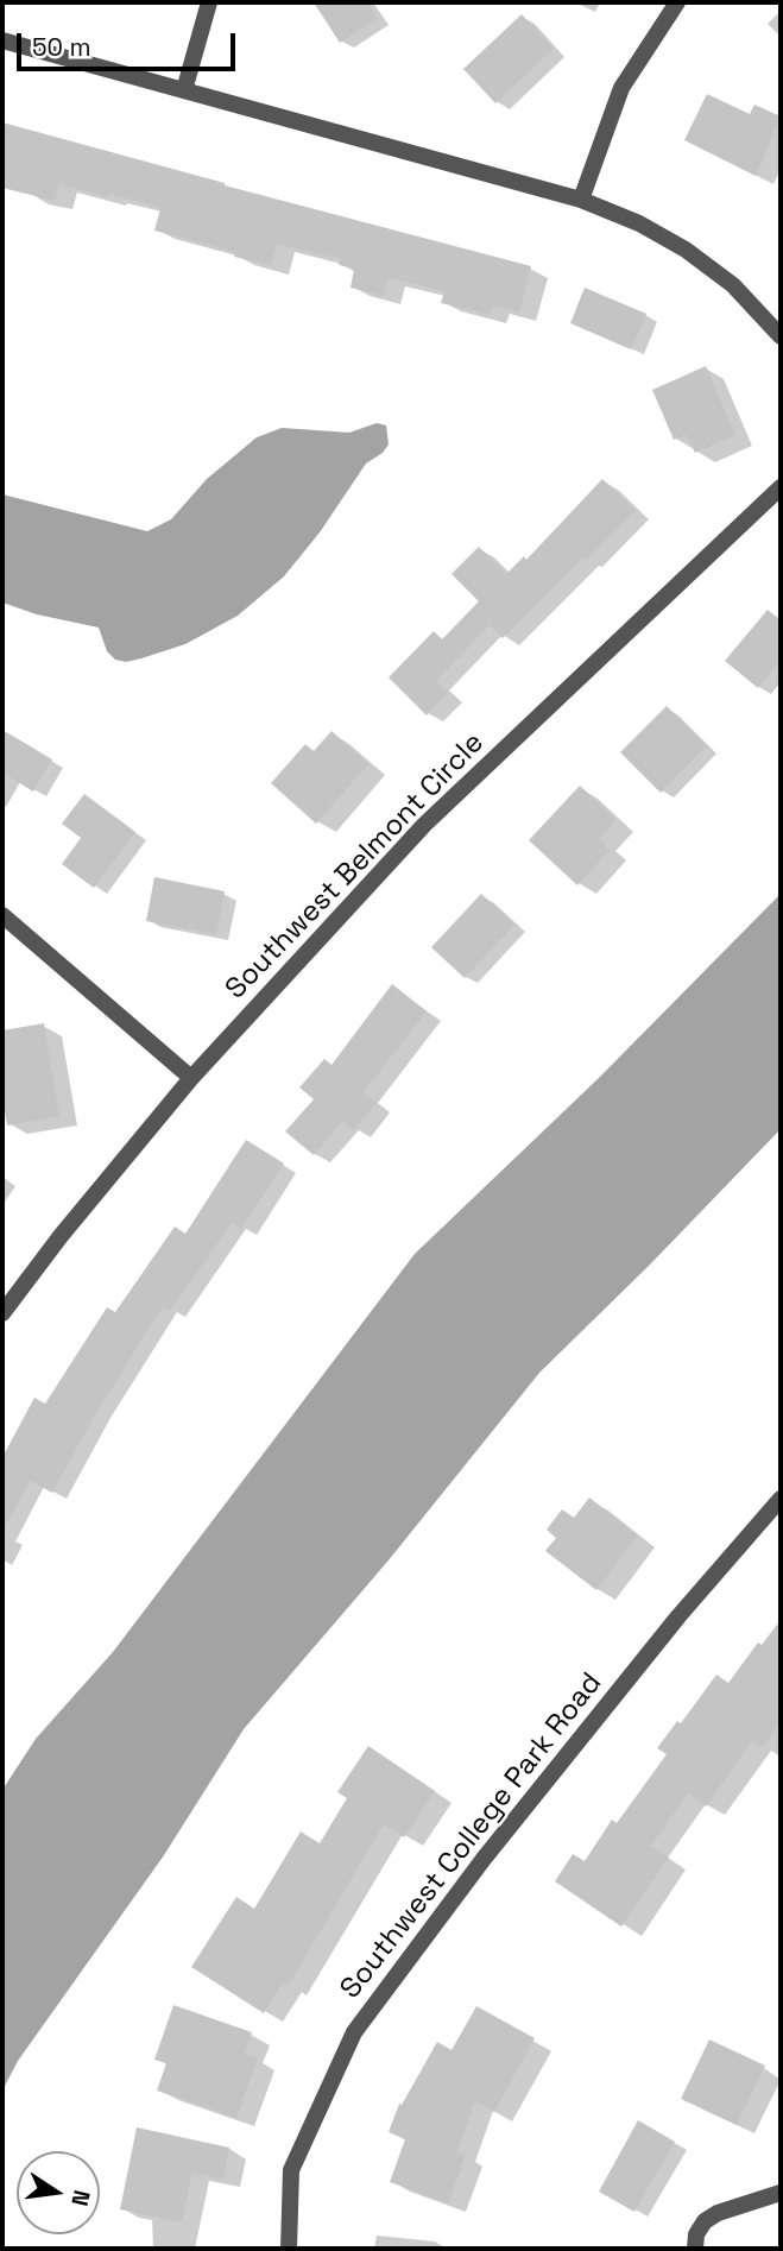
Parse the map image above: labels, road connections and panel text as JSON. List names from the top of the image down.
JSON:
{
  "streets": {
    "street": ["Southwest Belmont Circle", "Southwest College Park Road"]
  },
  "scale_bar": "50 m",
  "north": "right"
}
